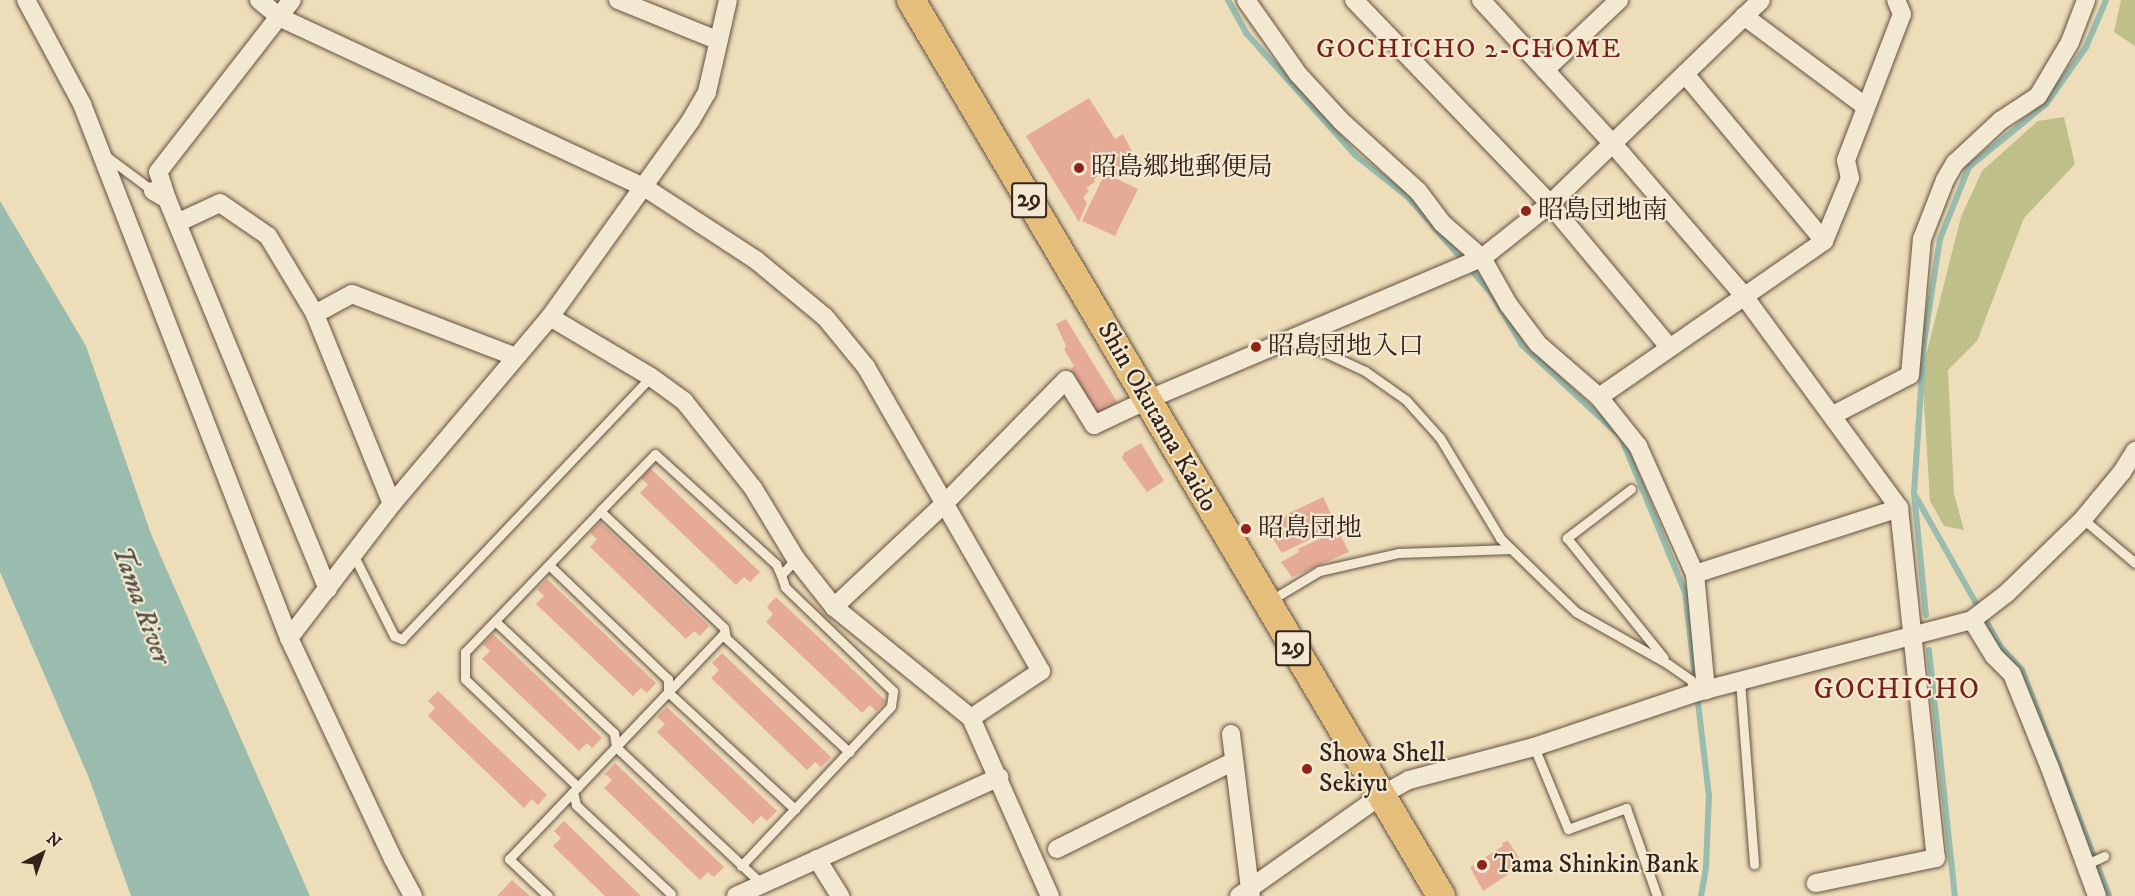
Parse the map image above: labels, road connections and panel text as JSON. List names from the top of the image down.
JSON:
{
  "streets": {
    "main road": ["29", "Shin Okutama Kaido"]
  },
  "districts": ["GOCHICHO 2-CHOME", "GOCHICHO"],
  "water": ["Tama River"],
  "places": [
    "昭島郷地郵便局",
    "昭島団地南",
    "昭島団地入口",
    "昭島団地",
    "Showa Shell Sekiyu",
    "Tama Shinkin Bank"
  ],
  "north": "top right"
}
